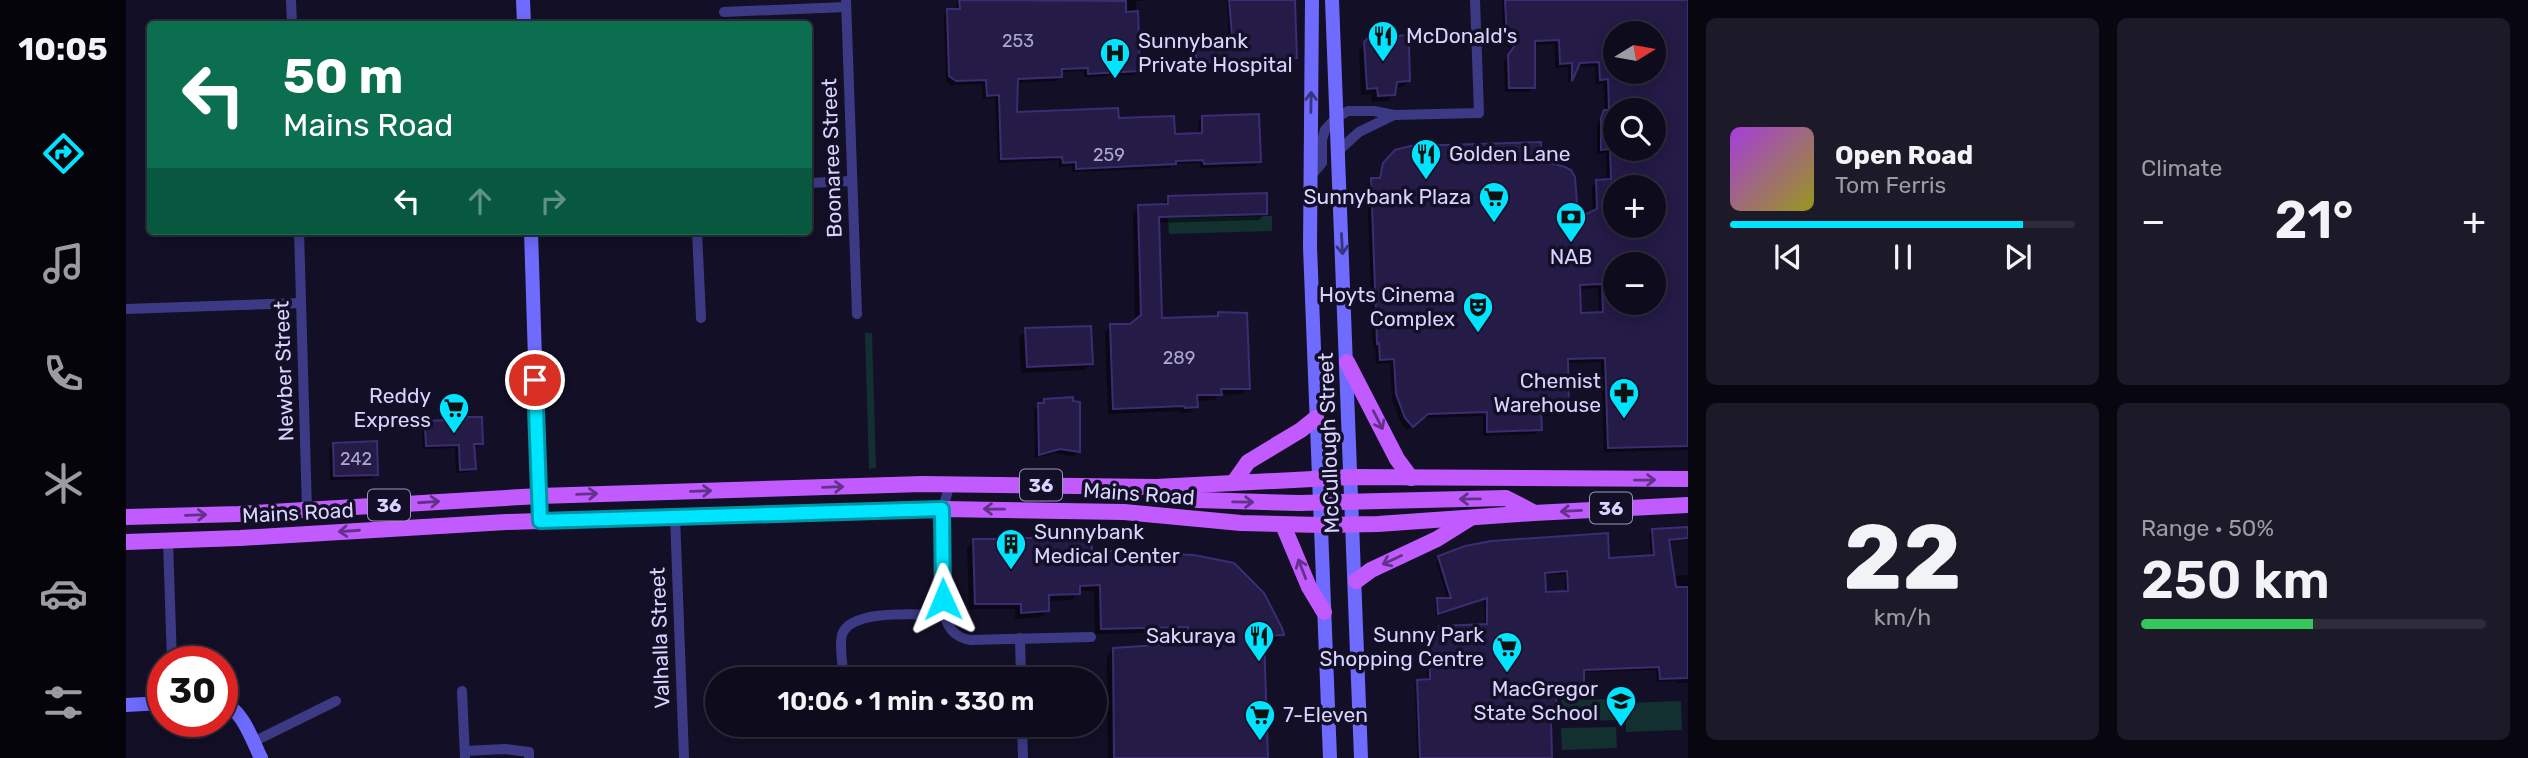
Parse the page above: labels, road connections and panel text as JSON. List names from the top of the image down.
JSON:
{
  "streets": {
    "main road": ["McCullough Street", "36", "Mains Road"],
    "street": ["Boonaree Street", "Newber Street", "Valhalla Street"]
  },
  "crossings": [
    ["Newber Street", "Mains Road"],
    ["McCullough Street", "Mains Road"],
    ["Mains Road", "Valhalla Street"]
  ],
  "places": {
    "restaurant": ["McDonald's", "Golden Lane", "Sakuraya"],
    "hospital": ["Sunnybank Private Hospital"],
    "supermarket": [
      "Sunnybank Plaza",
      "Reddy Express",
      "Sunny Park Shopping Centre",
      "7-Eleven"
    ],
    "bank": ["NAB"],
    "theatre": ["Hoyts Cinema Complex"],
    "pharmacy": ["Chemist Warehouse"],
    "building": ["Sunnybank Medical Center"],
    "school or university": ["MacGregor State School"]
  },
  "house_numbers": [
    "253",
    "259",
    "289",
    "242"
  ],
  "north": "right",
  "page": {
    "tabs": "10:05",
    "tile": [
      "Climate",
      ["22", "km/h"],
      ["Range · 50%", "250 km"]
    ],
    "map_buttons": ["+", "−"],
    "turn": ["50 m", "Mains Road"],
    "song": ["Open Road", "Tom Ferris"],
    "heat": ["−", "21°", "+"],
    "limit": "30",
    "trip": "10:06 · 1 min · 330 m"
  }
}
